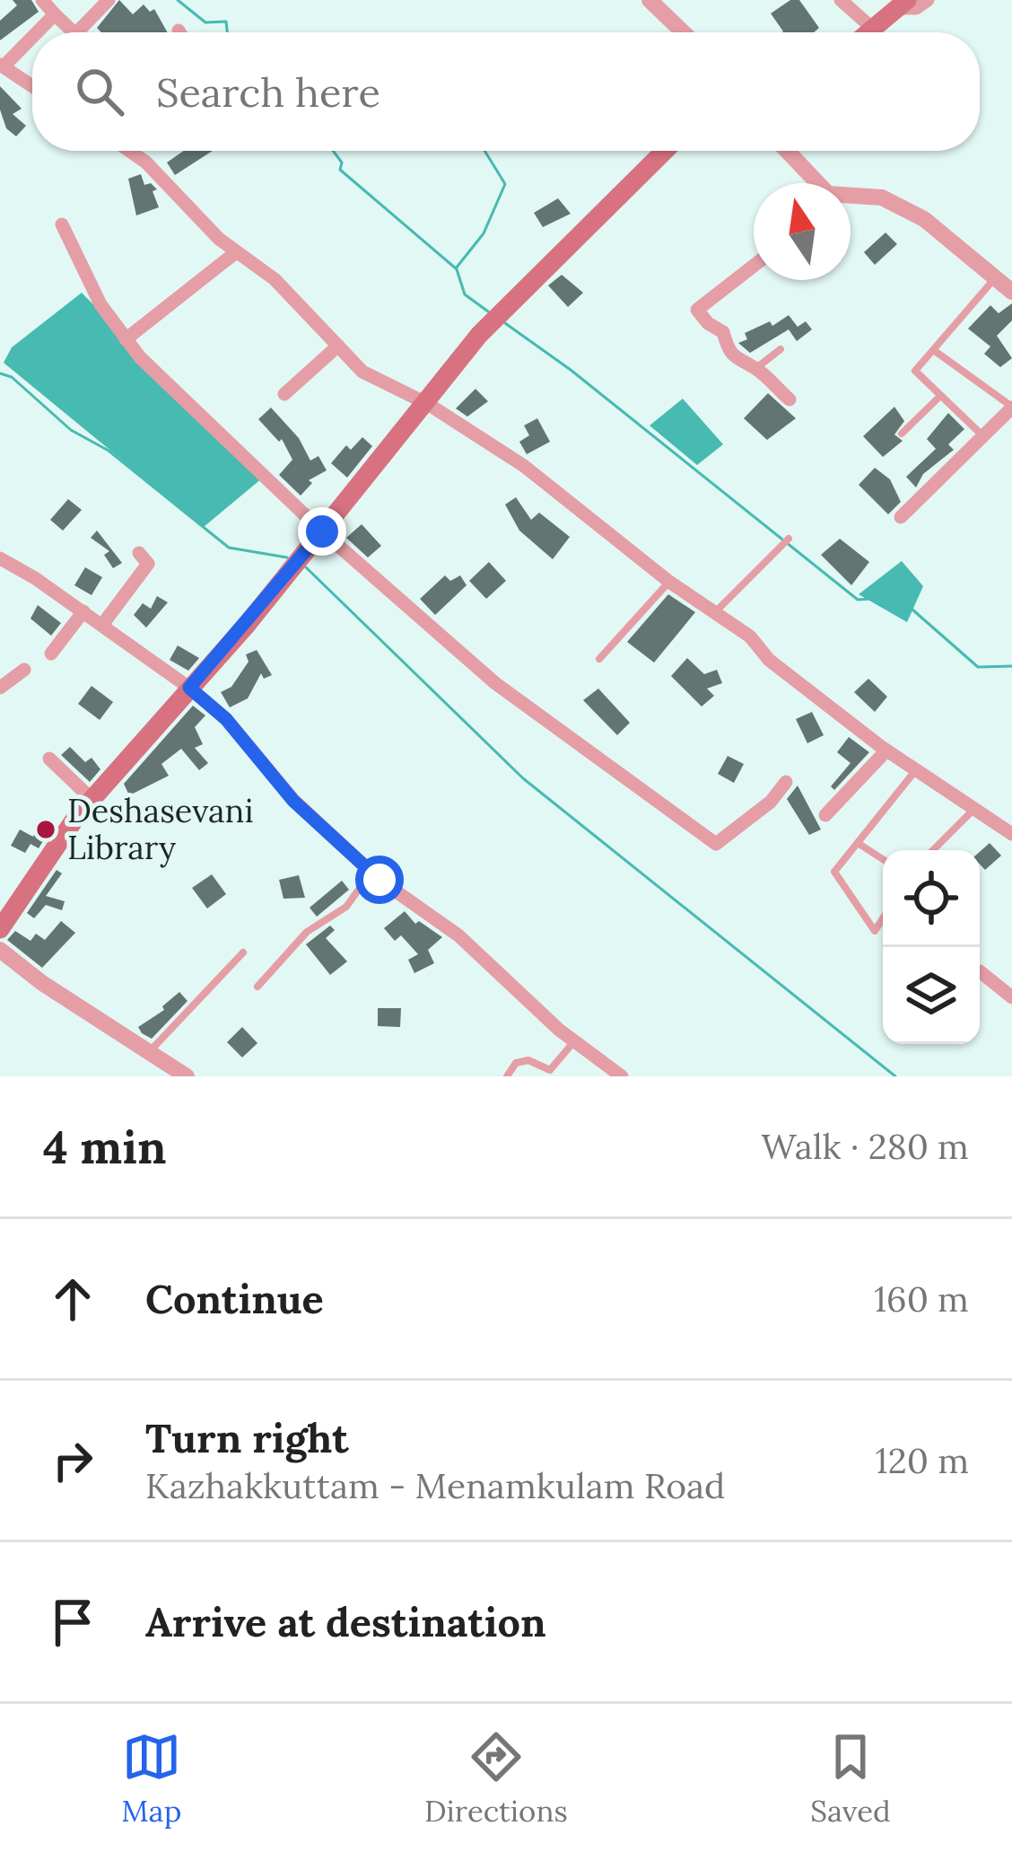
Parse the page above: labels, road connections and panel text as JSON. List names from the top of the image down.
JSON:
{
  "places": ["Deshasevani Library"],
  "north": "top",
  "page": {
    "search": "Search here",
    "heading": ["4 min", "Walk · 280 m"],
    "list": [
      ["Continue", "160 m"],
      ["Turn right", "Kazhakkuttam - Menamkulam Road", "120 m"],
      "Arrive at destination"
    ],
    "nav": ["Map", "Directions", "Saved"]
  }
}
